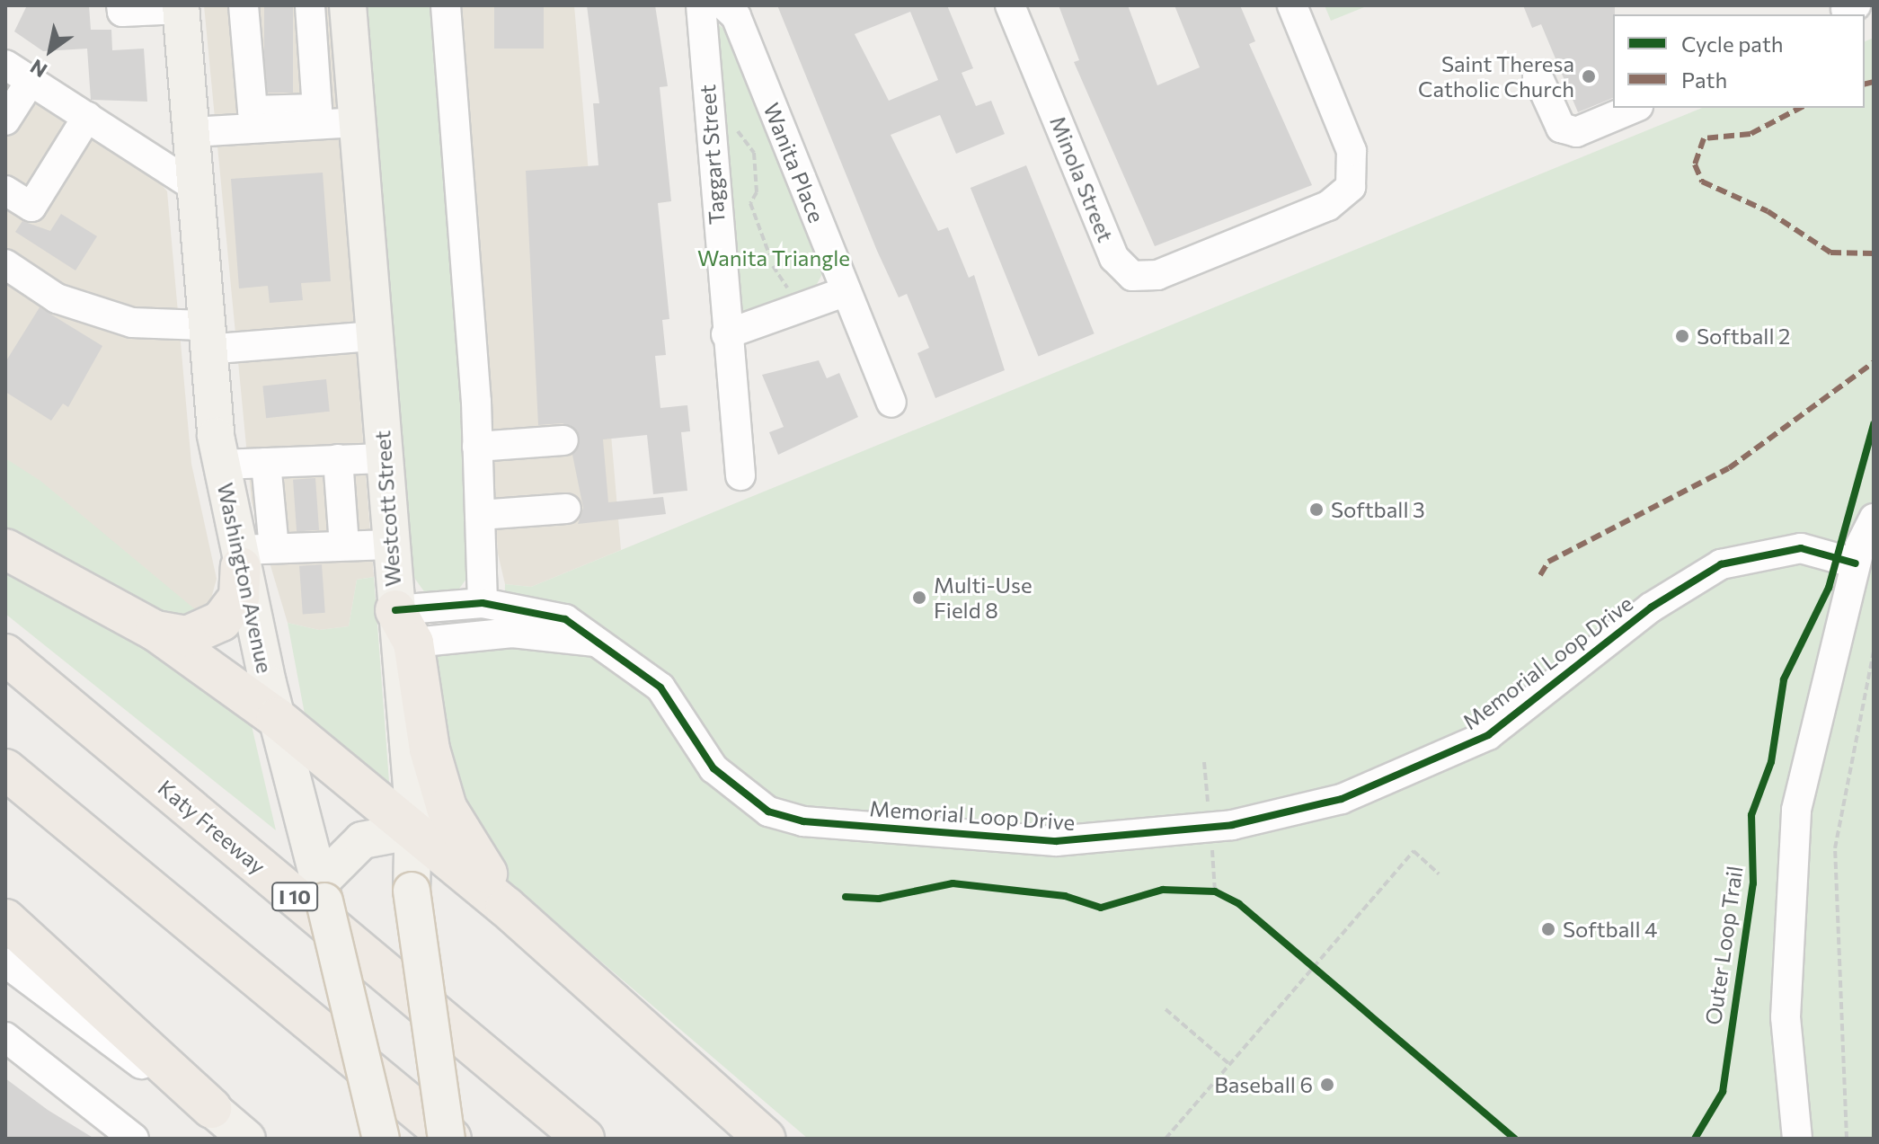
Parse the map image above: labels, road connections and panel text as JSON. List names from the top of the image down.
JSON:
{
  "streets": {
    "highway": ["Katy Freeway", "I 10"],
    "main road": ["Westcott Street", "Washington Avenue"],
    "street": [
      "Taggart Street",
      "Wanita Place",
      "Minola Street",
      "Memorial Loop Drive"
    ],
    "cycle path": ["Outer Loop Trail"]
  },
  "crossings": [
    ["Westcott Street", "Memorial Loop Drive"]
  ],
  "parks": ["Wanita Triangle"],
  "places": [
    "Saint Theresa Catholic Church",
    "Softball 2",
    "Softball 3",
    "Multi-Use Field 8",
    "Softball 4",
    "Baseball 6"
  ],
  "legend": ["Cycle path", "Path"],
  "north": "bottom left"
}
